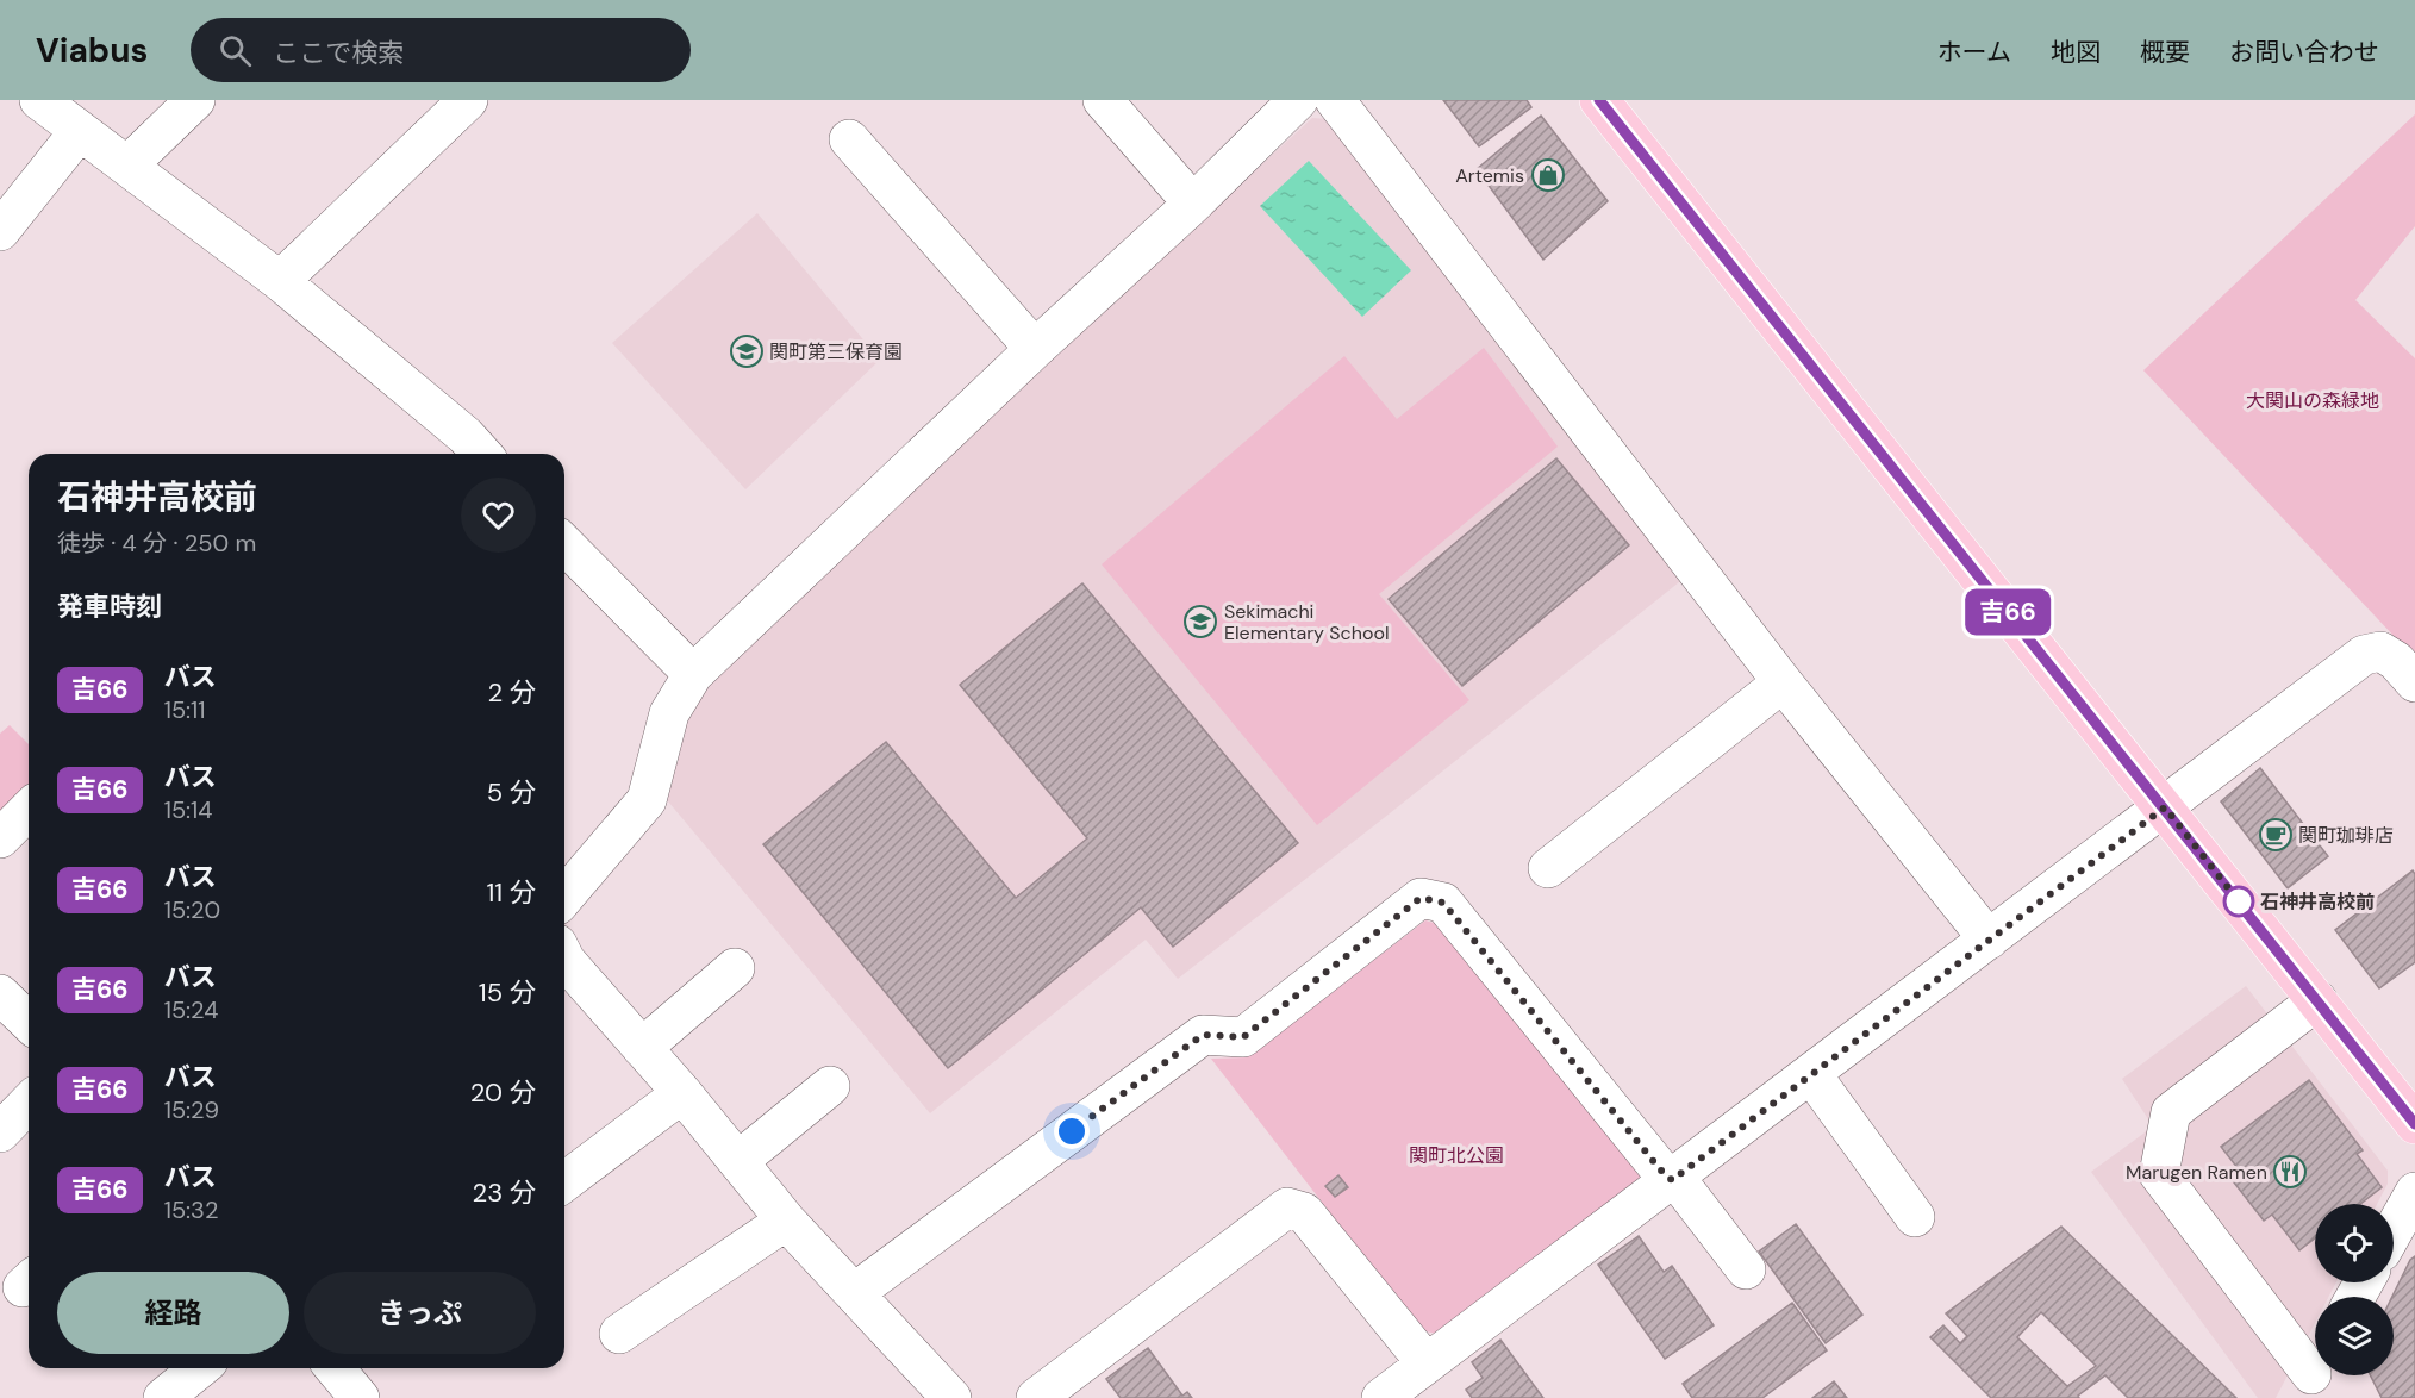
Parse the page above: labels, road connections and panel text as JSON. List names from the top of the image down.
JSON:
{
  "parks": ["大関山の森緑地", "関町北公園"],
  "places": {
    "shop": ["Artemis"],
    "school or university": ["関町第三保育園", "Sekimachi Elementary School"],
    "cafe": ["関町珈琲店"],
    "other": ["石神井高校前"],
    "restaurant": ["Marugen Ramen"]
  },
  "lines": ["bus line 吉66"],
  "page": {
    "header": "Viabus",
    "search": "ここで検索",
    "nav": [
      "ホーム",
      "地図",
      "概要",
      "お問い合わせ"
    ],
    "on_map": "吉66",
    "heading": [
      ["石神井高校前", "徒歩 · 4 分 · 250 m"],
      "発車時刻"
    ],
    "list": [
      {
        "mark": "吉66",
        "name": "バス",
        "note": "15:11",
        "value": "2 分"
      },
      {
        "mark": "吉66",
        "name": "バス",
        "note": "15:14",
        "value": "5 分"
      },
      {
        "mark": "吉66",
        "name": "バス",
        "note": "15:20",
        "value": "11 分"
      },
      {
        "mark": "吉66",
        "name": "バス",
        "note": "15:24",
        "value": "15 分"
      },
      {
        "mark": "吉66",
        "name": "バス",
        "note": "15:29",
        "value": "20 分"
      },
      {
        "mark": "吉66",
        "name": "バス",
        "note": "15:32",
        "value": "23 分"
      }
    ],
    "buttons": ["経路", "きっぷ"]
  }
}
